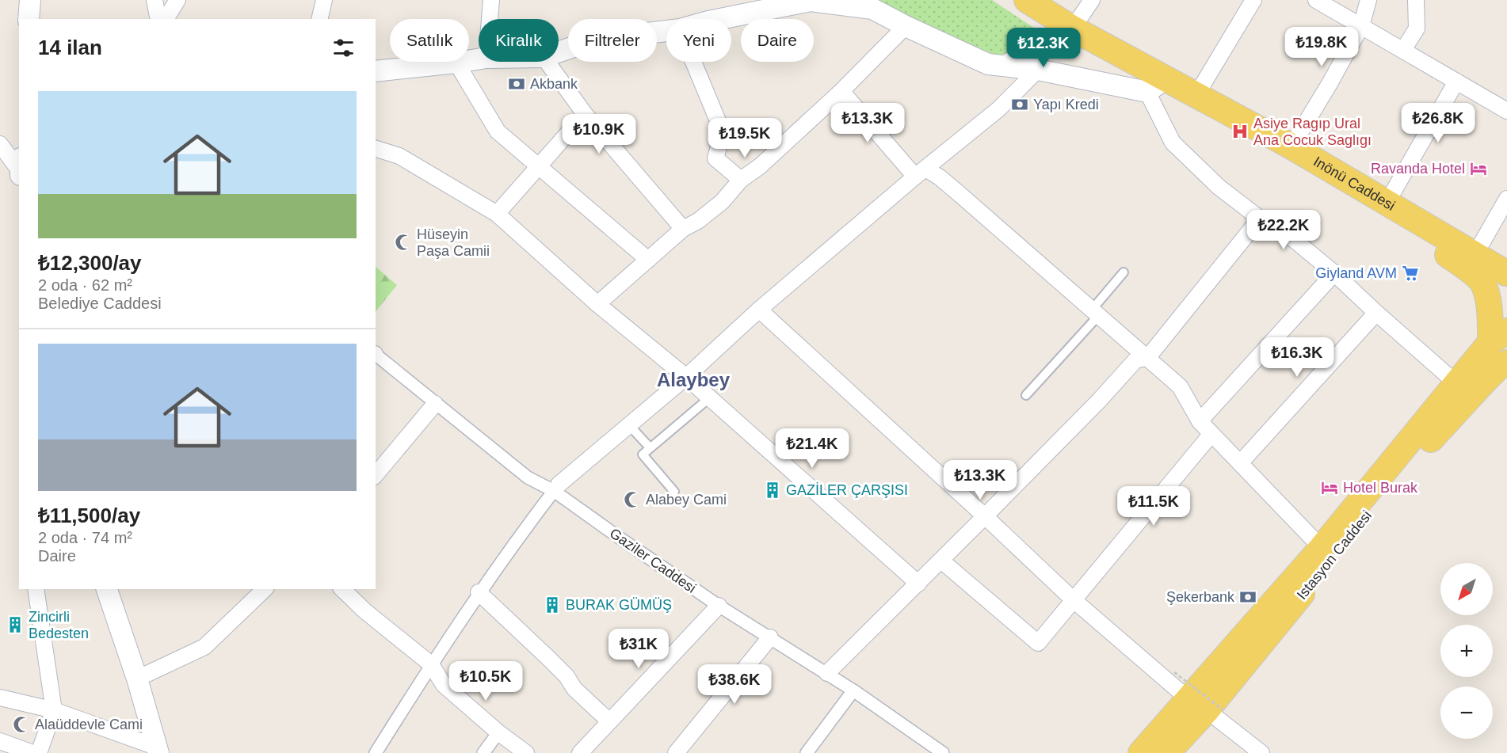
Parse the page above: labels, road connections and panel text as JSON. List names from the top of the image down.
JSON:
{
  "streets": {
    "main road": ["Inönü Caddesi", "Istasyon Caddesi"],
    "street": ["Gaziler Caddesi"]
  },
  "districts": ["Alaybey"],
  "places": {
    "bank": ["Akbank", "Yapı Kredi", "Şekerbank"],
    "hospital": ["Asiye Ragıp Ural Ana Cocuk Saglıgı"],
    "hotel": ["Ravanda Hotel", "Hotel Burak"],
    "mosque": ["Hüseyin Paşa Camii", "Alabey Cami", "Alaüddevle Cami"],
    "supermarket": ["Giyland AVM"],
    "building": ["GAZİLER ÇARŞISI", "BURAK GÜMÜŞ", "Zincirli Bedesten"]
  },
  "north": "bottom left",
  "page": {
    "chip": [
      "Satılık",
      "Kiralık",
      "Filtreler",
      "Yeni",
      "Daire"
    ],
    "heading": "14 ilan",
    "price": [
      "₺19.8K",
      "₺12.3K",
      "₺13.3K",
      "₺26.8K",
      "₺10.9K",
      "₺19.5K",
      "₺22.2K",
      "₺16.3K",
      "₺21.4K",
      "₺13.3K",
      "₺11.5K",
      "₺31K",
      "₺10.5K",
      "₺38.6K"
    ],
    "list": [
      {
        "name": "₺12,300/ay",
        "note": "2 oda · 62 m² · Belediye Caddesi"
      },
      {
        "name": "₺11,500/ay",
        "note": "2 oda · 74 m² · Daire"
      }
    ],
    "map_buttons": ["+", "−"]
  }
}
